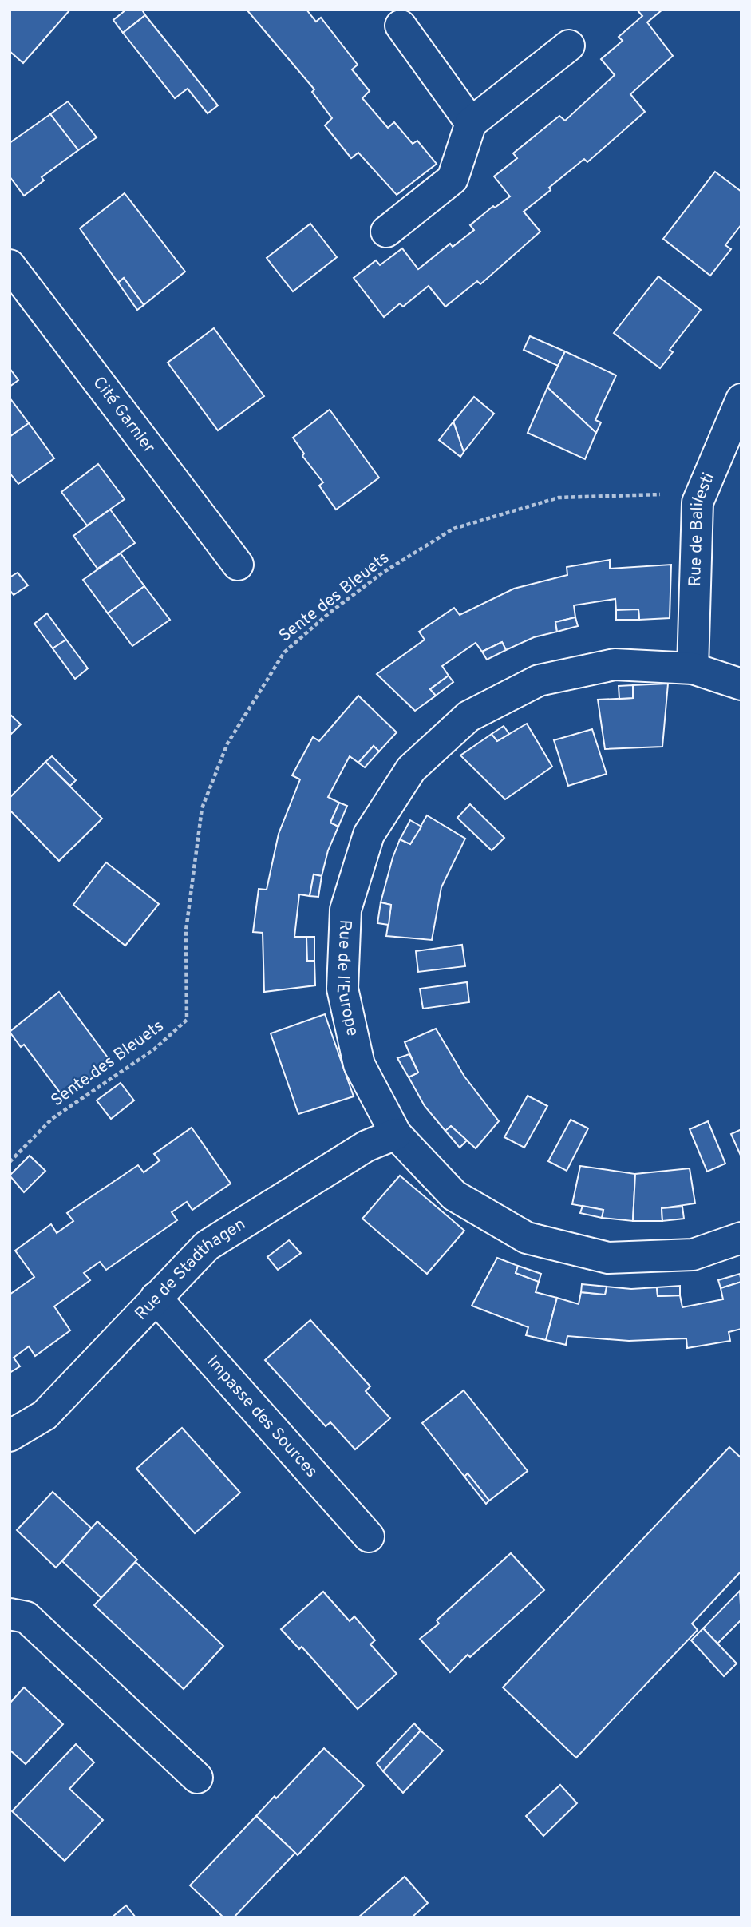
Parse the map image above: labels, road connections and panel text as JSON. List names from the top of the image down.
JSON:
{
  "streets": {
    "street": [
      "Cité Garnier",
      "Rue de Balilesti",
      "Rue de l'Europe",
      "Rue de Stadthagen",
      "Impasse des Sources"
    ],
    "path": ["Sente des Bleuets"]
  },
  "crossings": [
    ["Rue de Balilesti", "Sente des Bleuets"],
    ["Rue de Balilesti", "Rue de l'Europe"],
    ["Rue de l'Europe", "Rue de Stadthagen"],
    ["Rue de Stadthagen", "Impasse des Sources"]
  ]
}
